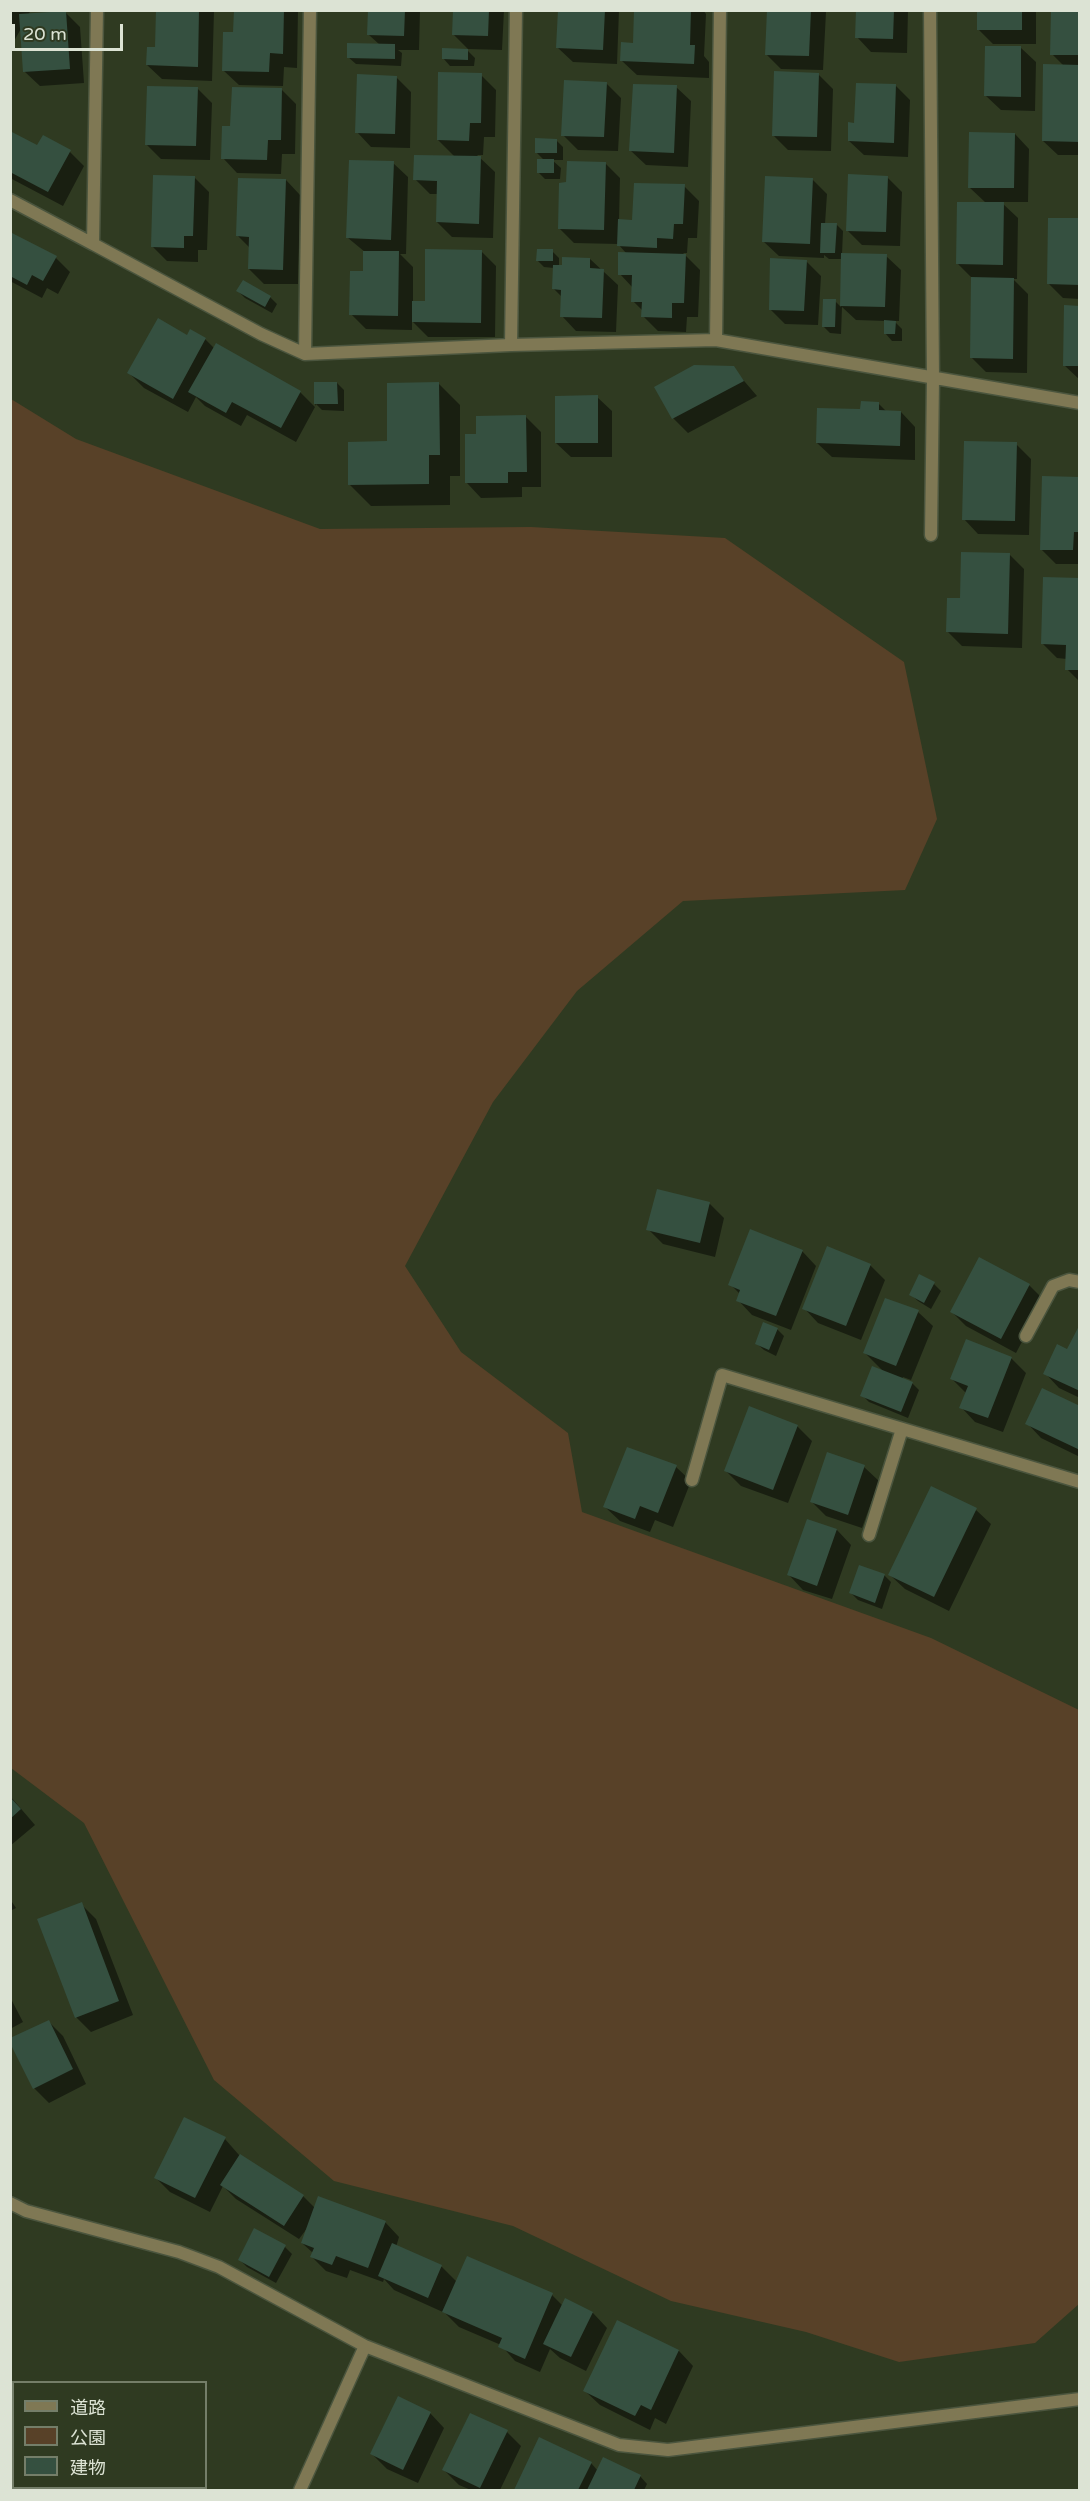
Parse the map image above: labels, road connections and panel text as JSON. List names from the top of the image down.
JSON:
{
  "legend": ["道路", "公園", "建物"],
  "scale_bar": "20 m"
}
